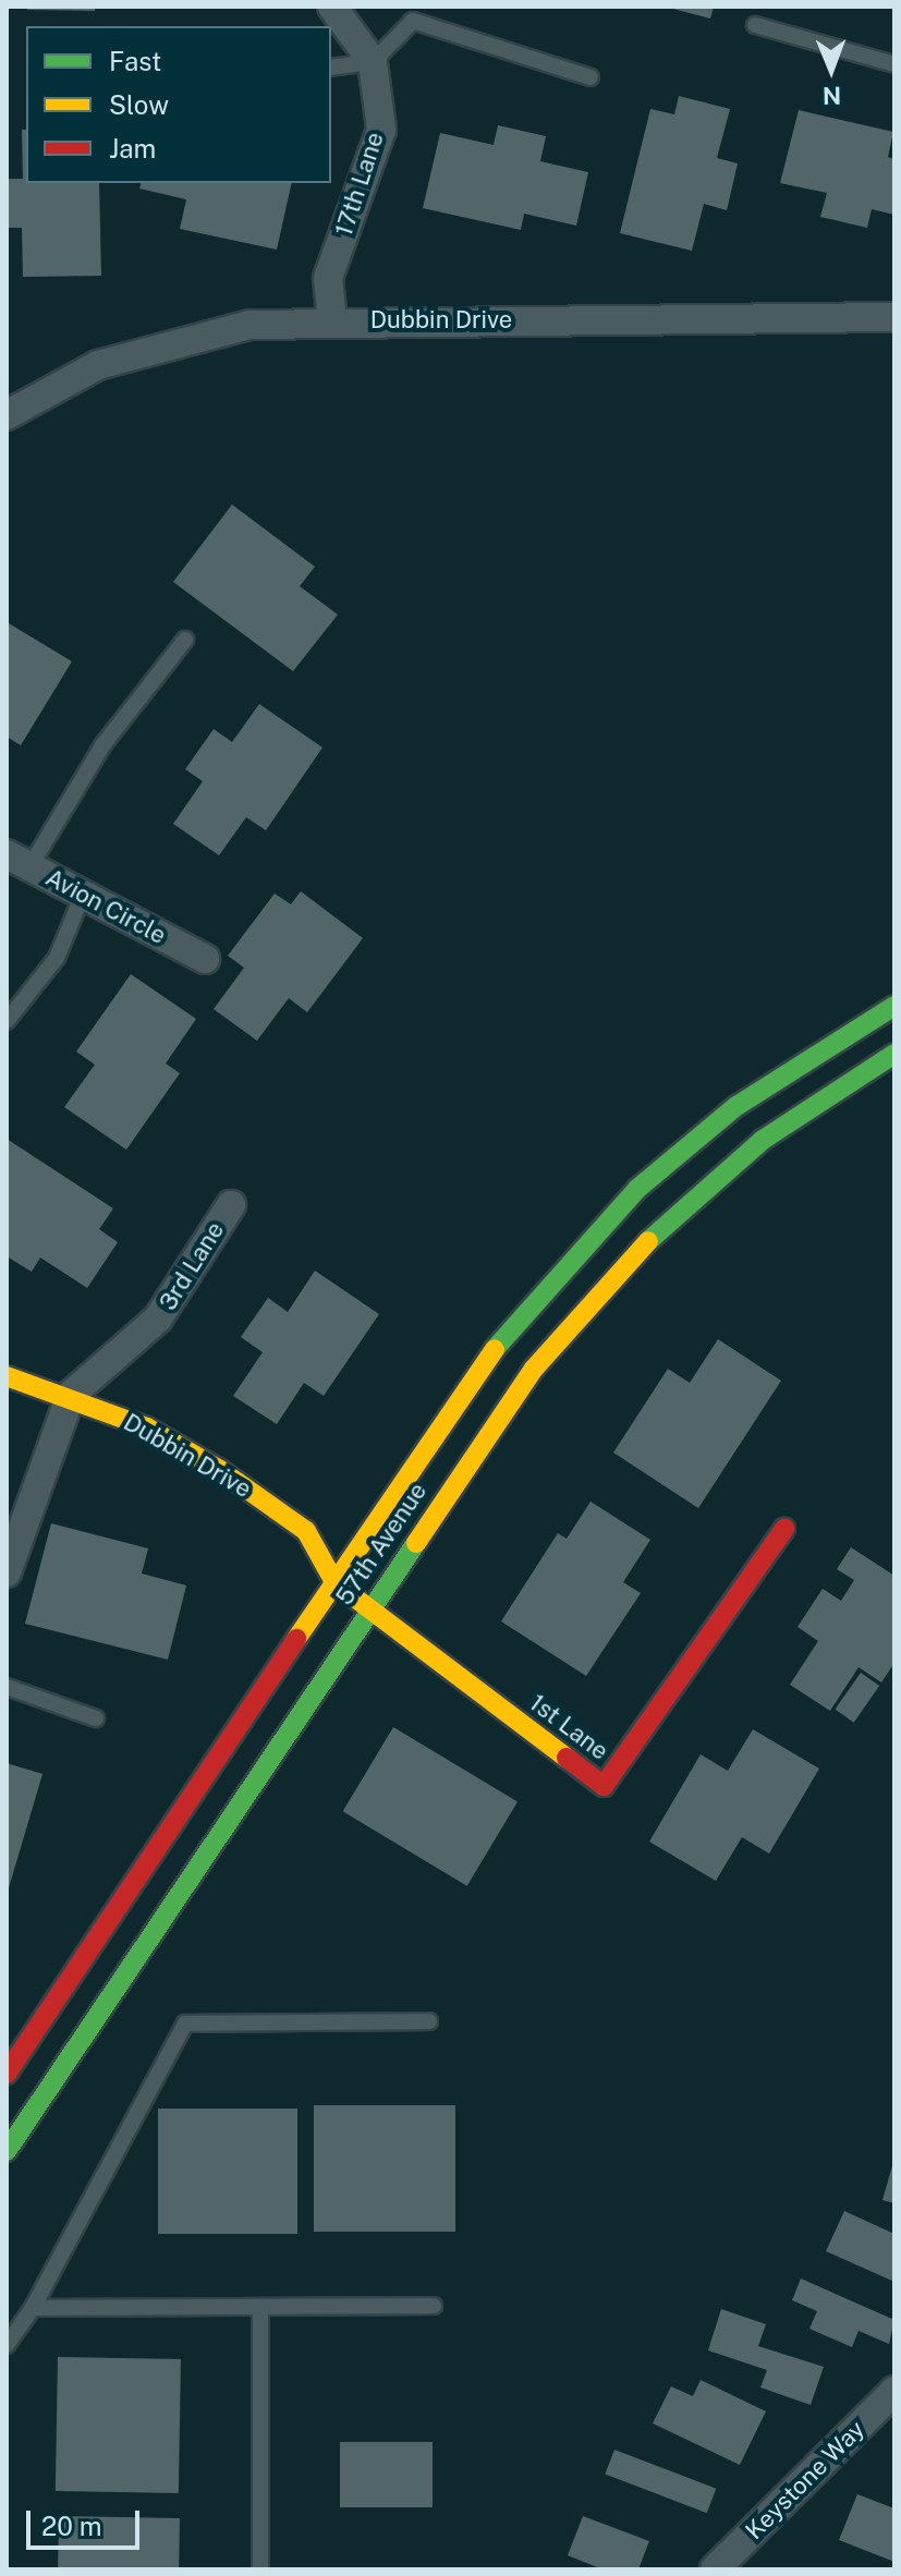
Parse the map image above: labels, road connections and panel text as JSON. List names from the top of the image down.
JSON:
{
  "streets": {
    "street": [
      "17th Lane",
      "Dubbin Drive",
      "Avion Circle",
      "3rd Lane",
      "57th Avenue",
      "1st Lane",
      "Keystone Way"
    ]
  },
  "crossings": [
    ["17th Lane", "Dubbin Drive"],
    ["Dubbin Drive", "3rd Lane"],
    ["Dubbin Drive", "57th Avenue"],
    ["Dubbin Drive", "1st Lane"],
    ["57th Avenue", "1st Lane"]
  ],
  "legend": ["Fast", "Slow", "Jam"],
  "scale_bar": "20 m",
  "north": "bottom"
}
